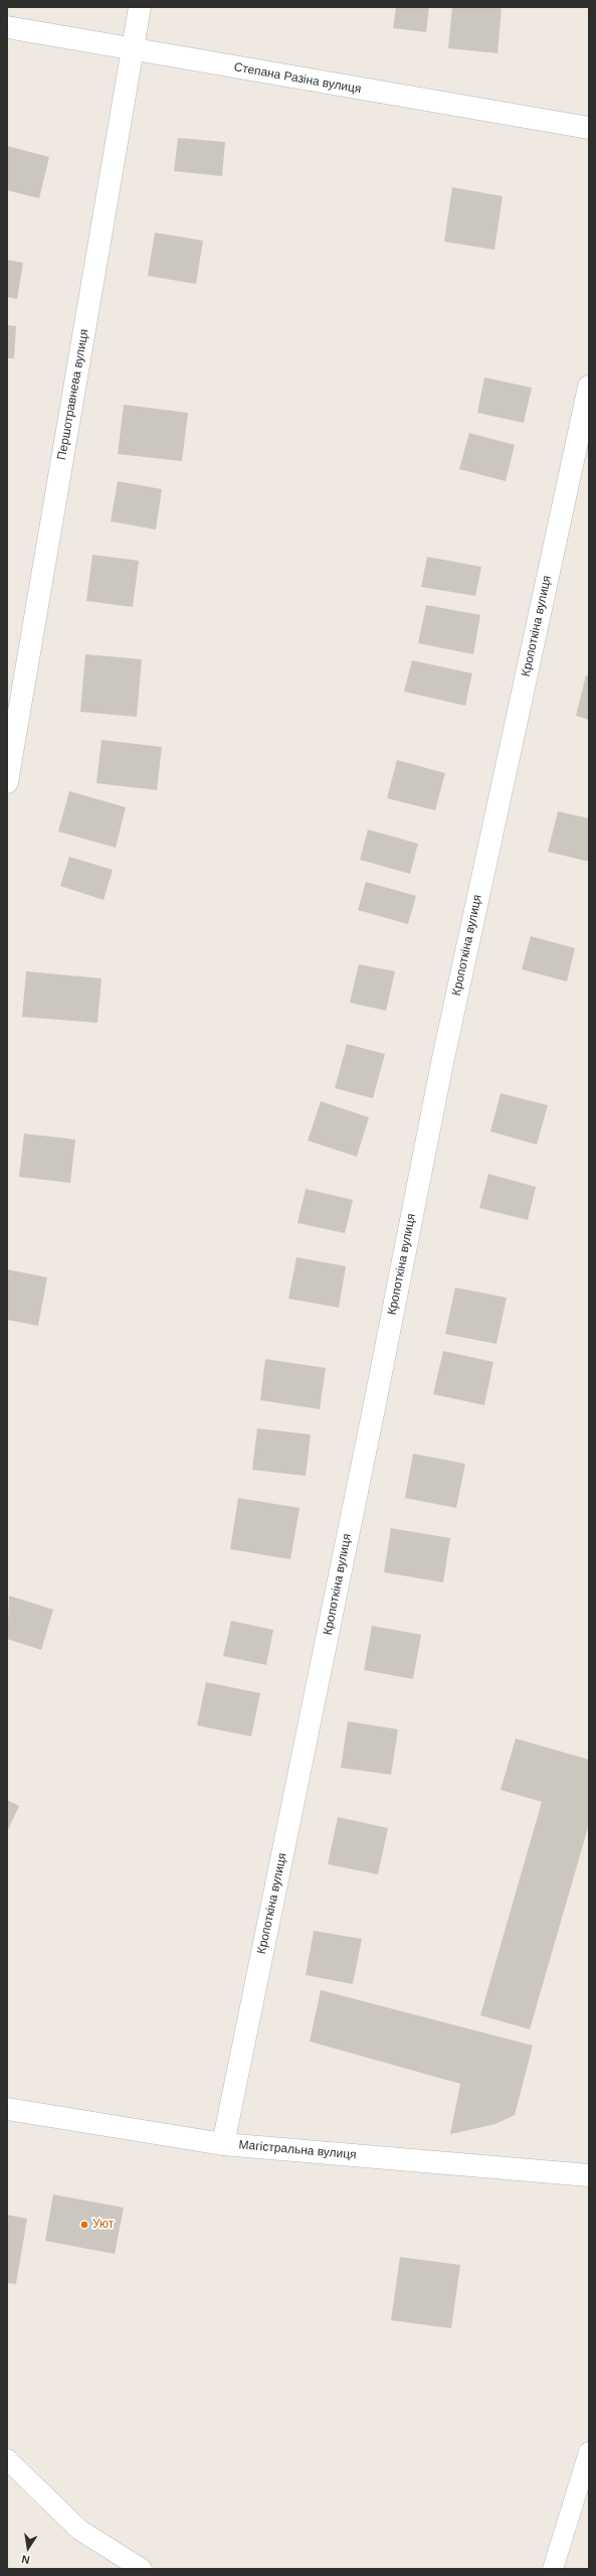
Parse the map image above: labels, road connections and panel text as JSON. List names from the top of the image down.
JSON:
{
  "streets": {
    "street": [
      "Степана Разіна вулиця",
      "Першотравнева вулиця",
      "Кропоткіна вулиця",
      "Магістральна вулиця"
    ]
  },
  "crossings": [
    ["Степана Разіна вулиця", "Першотравнева вулиця"],
    ["Кропоткіна вулиця", "Магістральна вулиця"]
  ],
  "places": ["Уют"],
  "north": "bottom"
}
